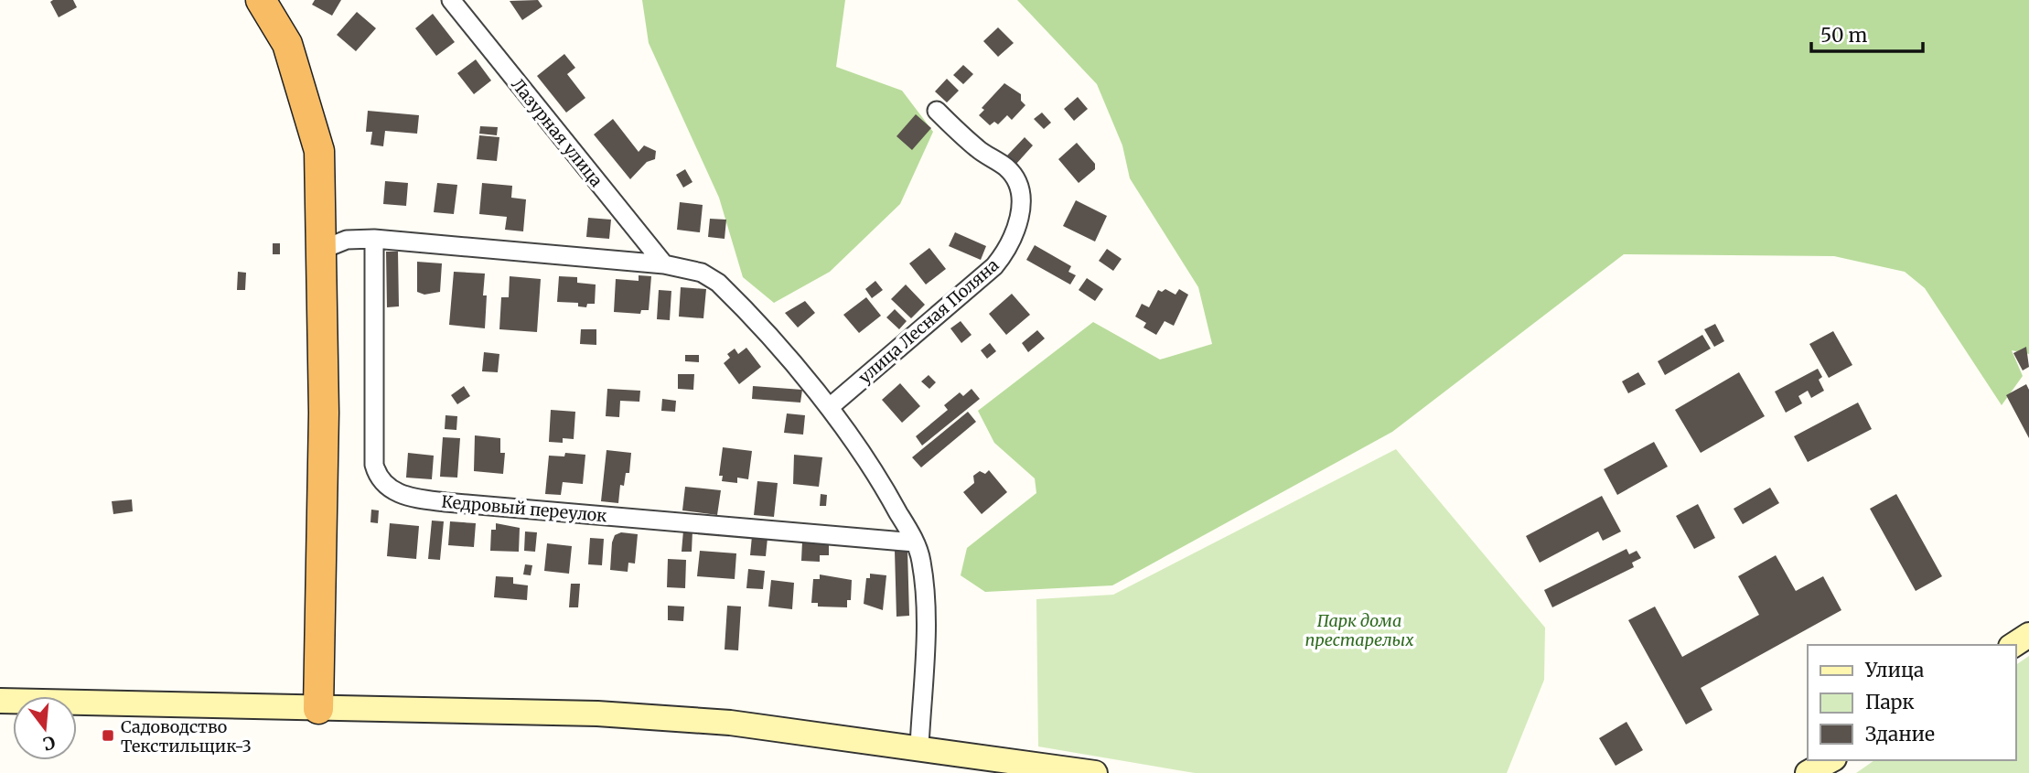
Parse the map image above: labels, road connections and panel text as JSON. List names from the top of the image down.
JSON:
{
  "streets": {
    "street": ["Лазурная улица", "улица Лесная Поляна", "Кедровый переулок"]
  },
  "parks": ["Парк дома престарелых"],
  "places": {
    "transit": ["Садоводство Текстильщик-3"]
  },
  "legend": ["Улица", "Парк", "Здание"],
  "scale_bar": "50 m",
  "north": "bottom"
}
